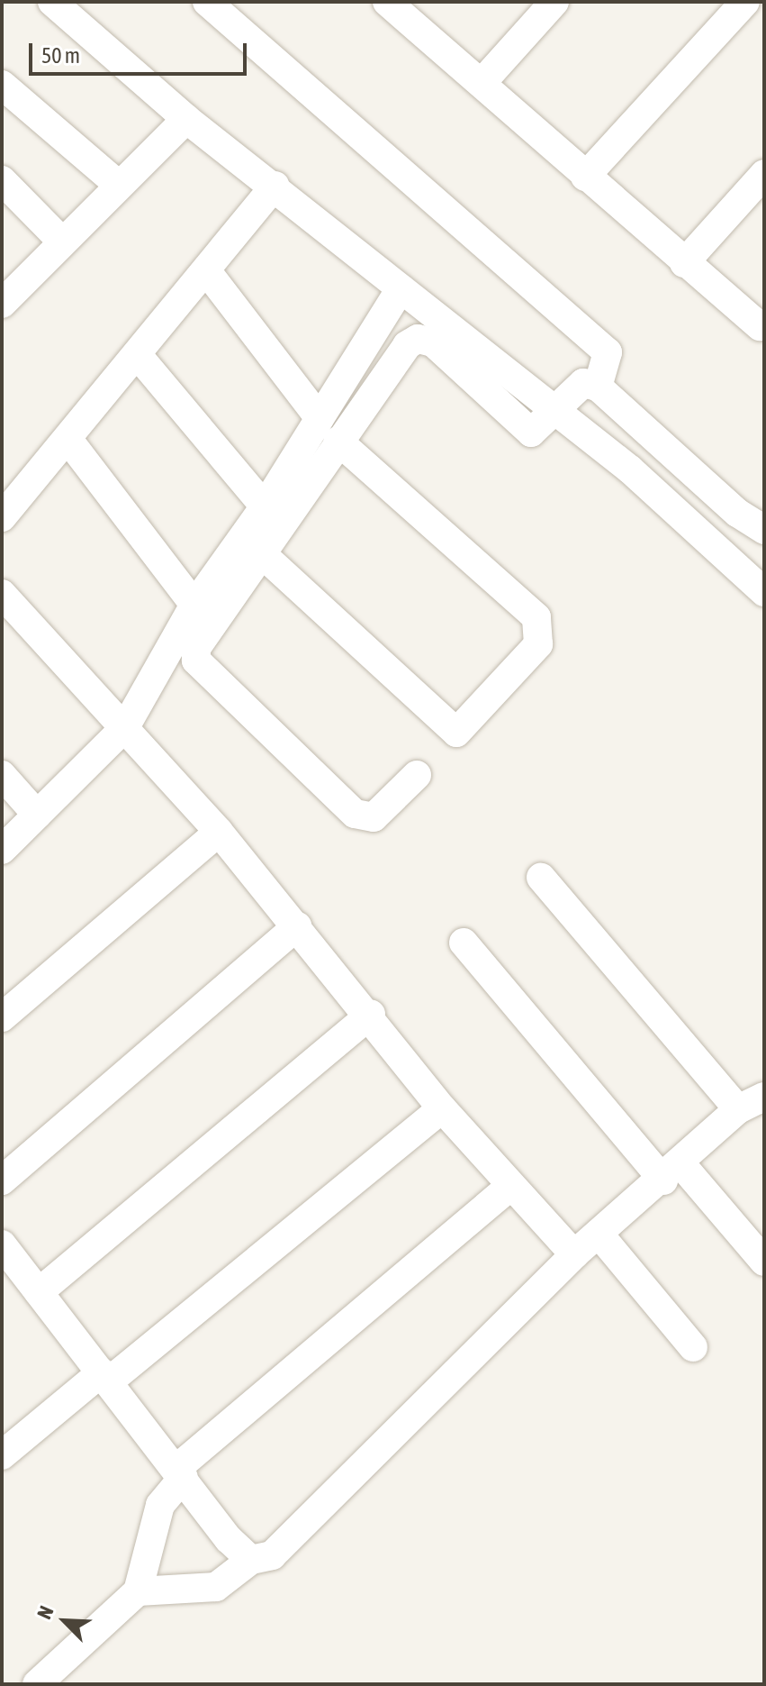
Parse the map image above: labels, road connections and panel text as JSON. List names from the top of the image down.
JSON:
{
  "scale_bar": "50 m",
  "north": "top left"
}
